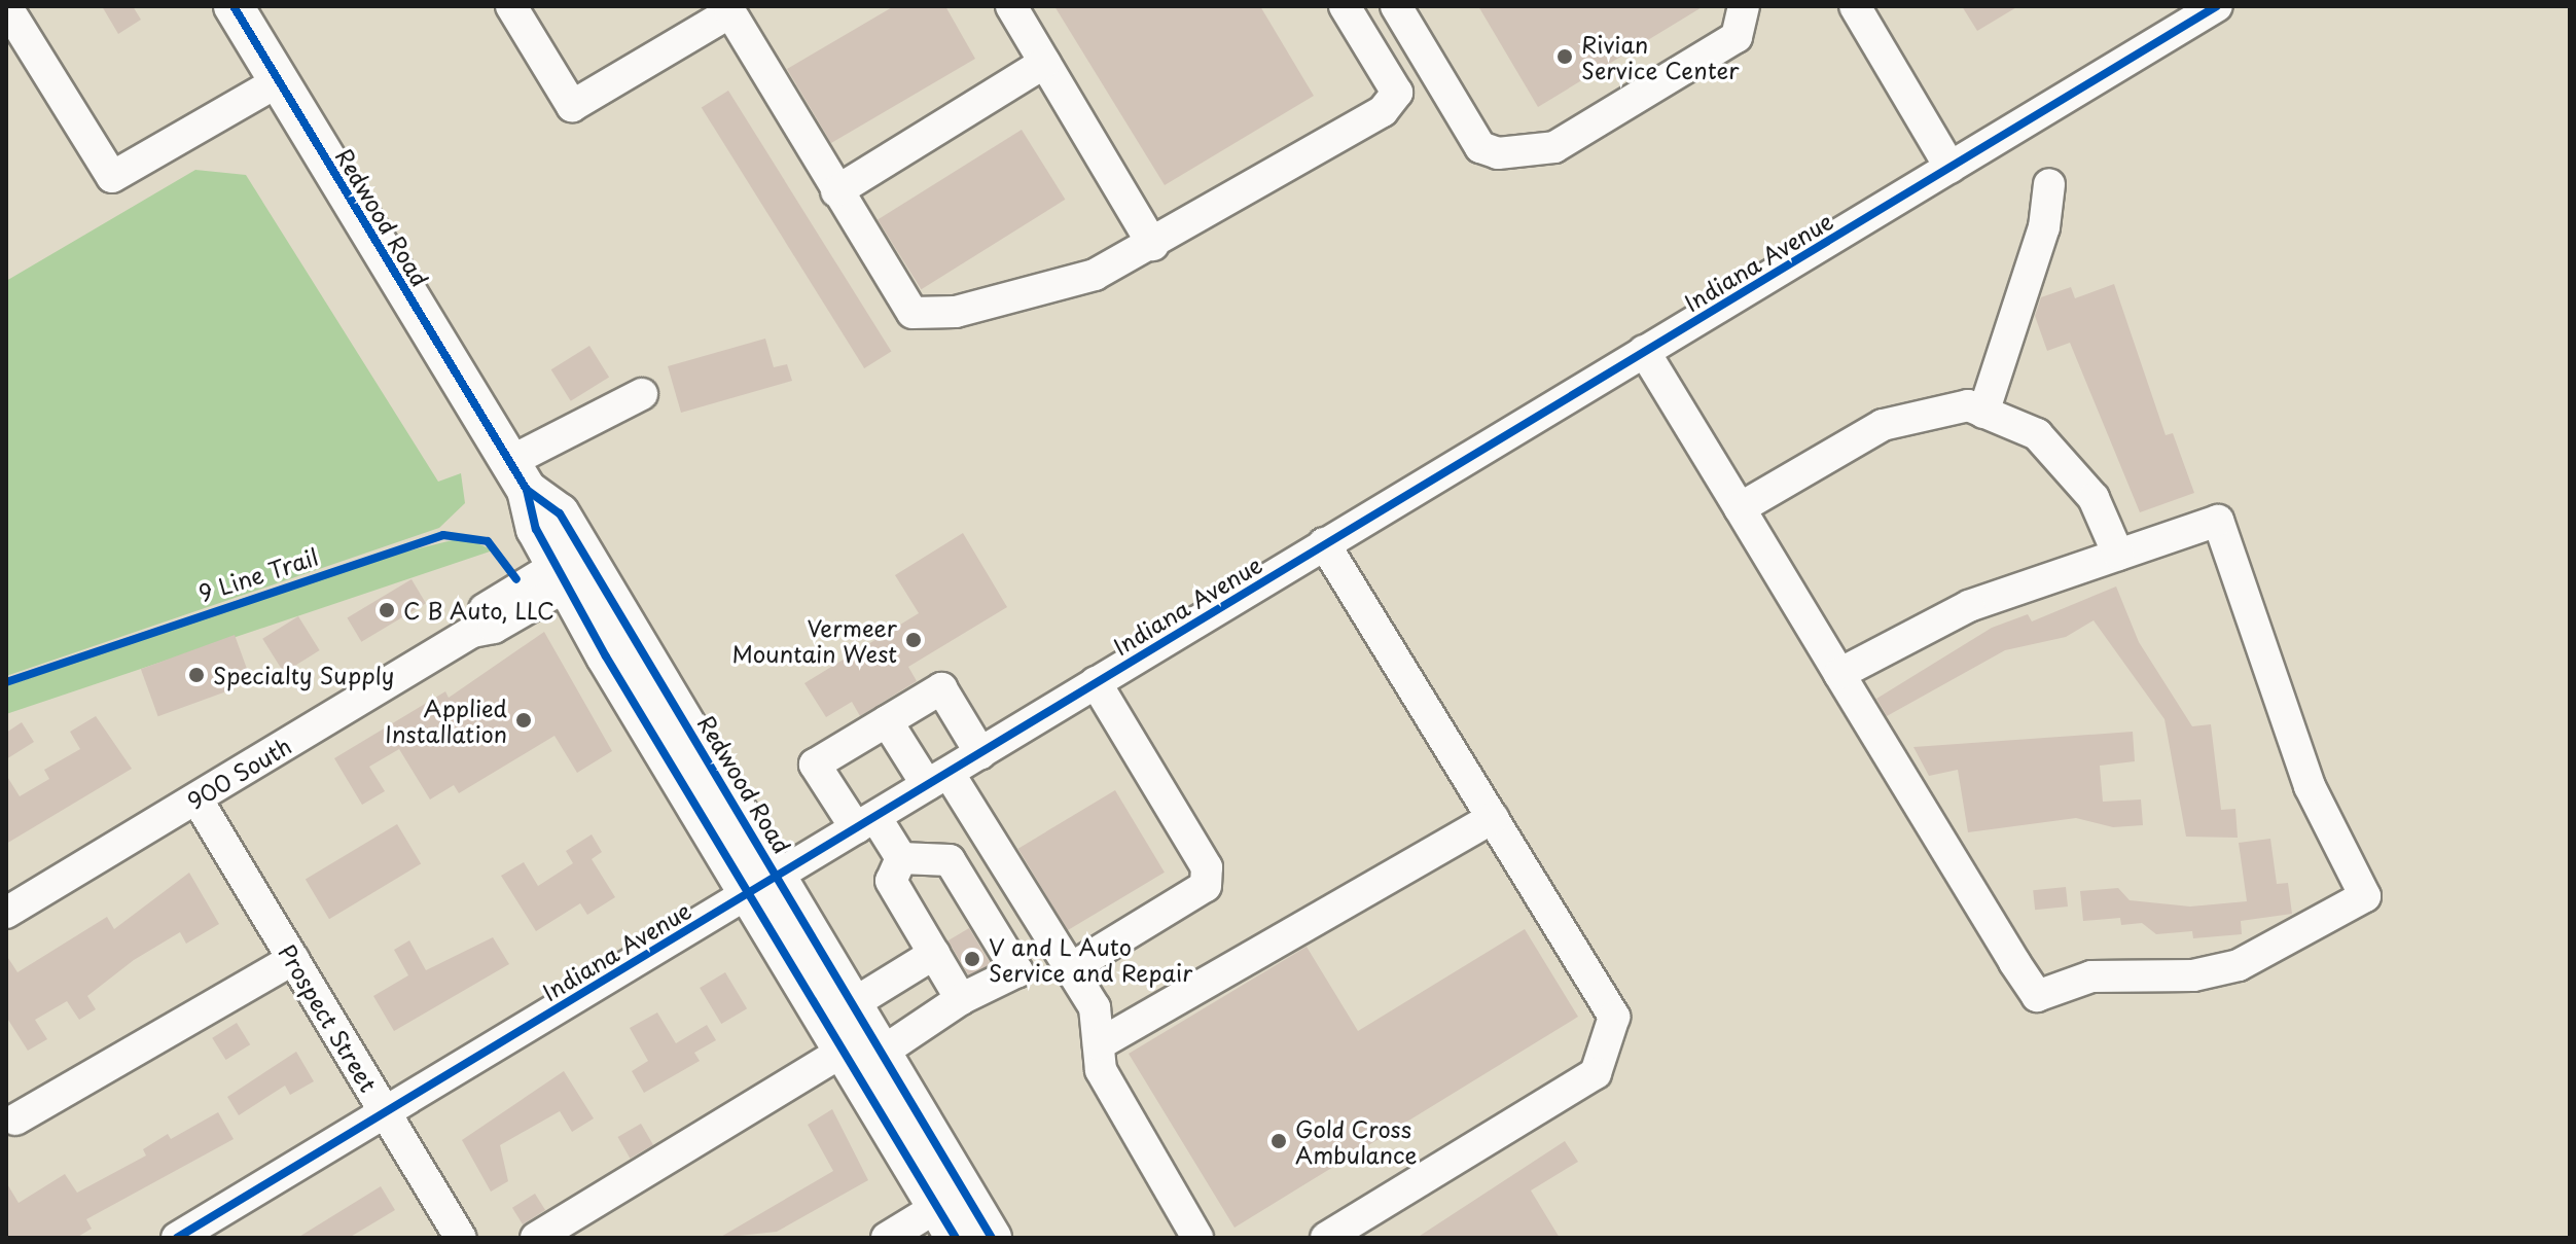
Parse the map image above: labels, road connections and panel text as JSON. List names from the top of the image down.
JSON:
{
  "streets": {
    "main road": ["Redwood Road"],
    "street": ["Indiana Avenue", "900 South", "Prospect Street"],
    "cycle path": ["9 Line Trail"]
  },
  "crossings": [
    ["Redwood Road", "Indiana Avenue"],
    ["Redwood Road", "900 South"],
    ["Indiana Avenue", "Prospect Street"],
    ["900 South", "Prospect Street"]
  ],
  "places": [
    "Rivian Service Center",
    "C B Auto, LLC",
    "Vermeer Mountain West",
    "Specialty Supply",
    "Applied Installation",
    "V and L Auto Service and Repair",
    "Gold Cross Ambulance"
  ]
}
